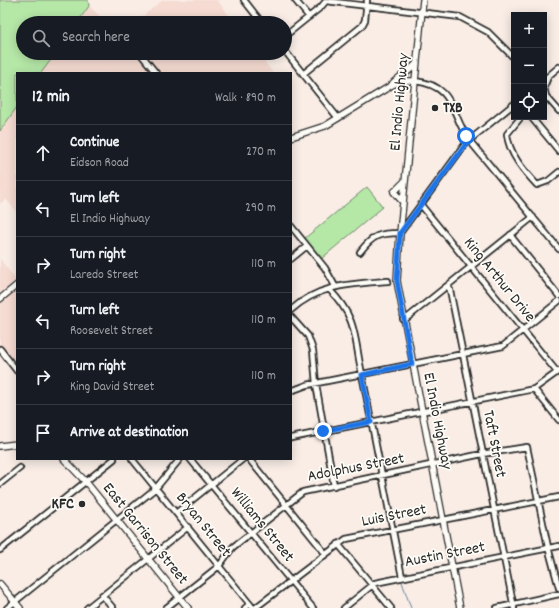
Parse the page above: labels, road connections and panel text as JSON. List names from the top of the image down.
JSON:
{
  "streets": {
    "main road": ["El Indio Highway", "East Garrison Street"],
    "street": [
      "King Arthur Drive",
      "Taft Street",
      "Adolphus Street",
      "Luis Street",
      "Bryan Street",
      "Williams Street",
      "Austin Street"
    ]
  },
  "crossings": [
    ["El Indio Highway", "Adolphus Street"],
    ["El Indio Highway", "Luis Street"],
    ["El Indio Highway", "Austin Street"],
    ["Taft Street", "Adolphus Street"],
    ["Taft Street", "Luis Street"],
    ["Taft Street", "Austin Street"],
    ["Adolphus Street", "Luis Street"],
    ["Adolphus Street", "Bryan Street"],
    ["Adolphus Street", "Williams Street"],
    ["Adolphus Street", "East Garrison Street"],
    ["Luis Street", "Bryan Street"],
    ["Luis Street", "Williams Street"]
  ],
  "places": ["TXB", "KFC"],
  "page": {
    "map_buttons": ["+", "−"],
    "search": "Search here",
    "heading": ["12 min", "Walk · 890 m"],
    "list": [
      ["Continue", "Eidson Road", "270 m"],
      ["Turn left", "El Indio Highway", "290 m"],
      ["Turn right", "Laredo Street", "110 m"],
      ["Turn left", "Roosevelt Street", "110 m"],
      ["Turn right", "King David Street", "110 m"],
      "Arrive at destination"
    ]
  }
}
